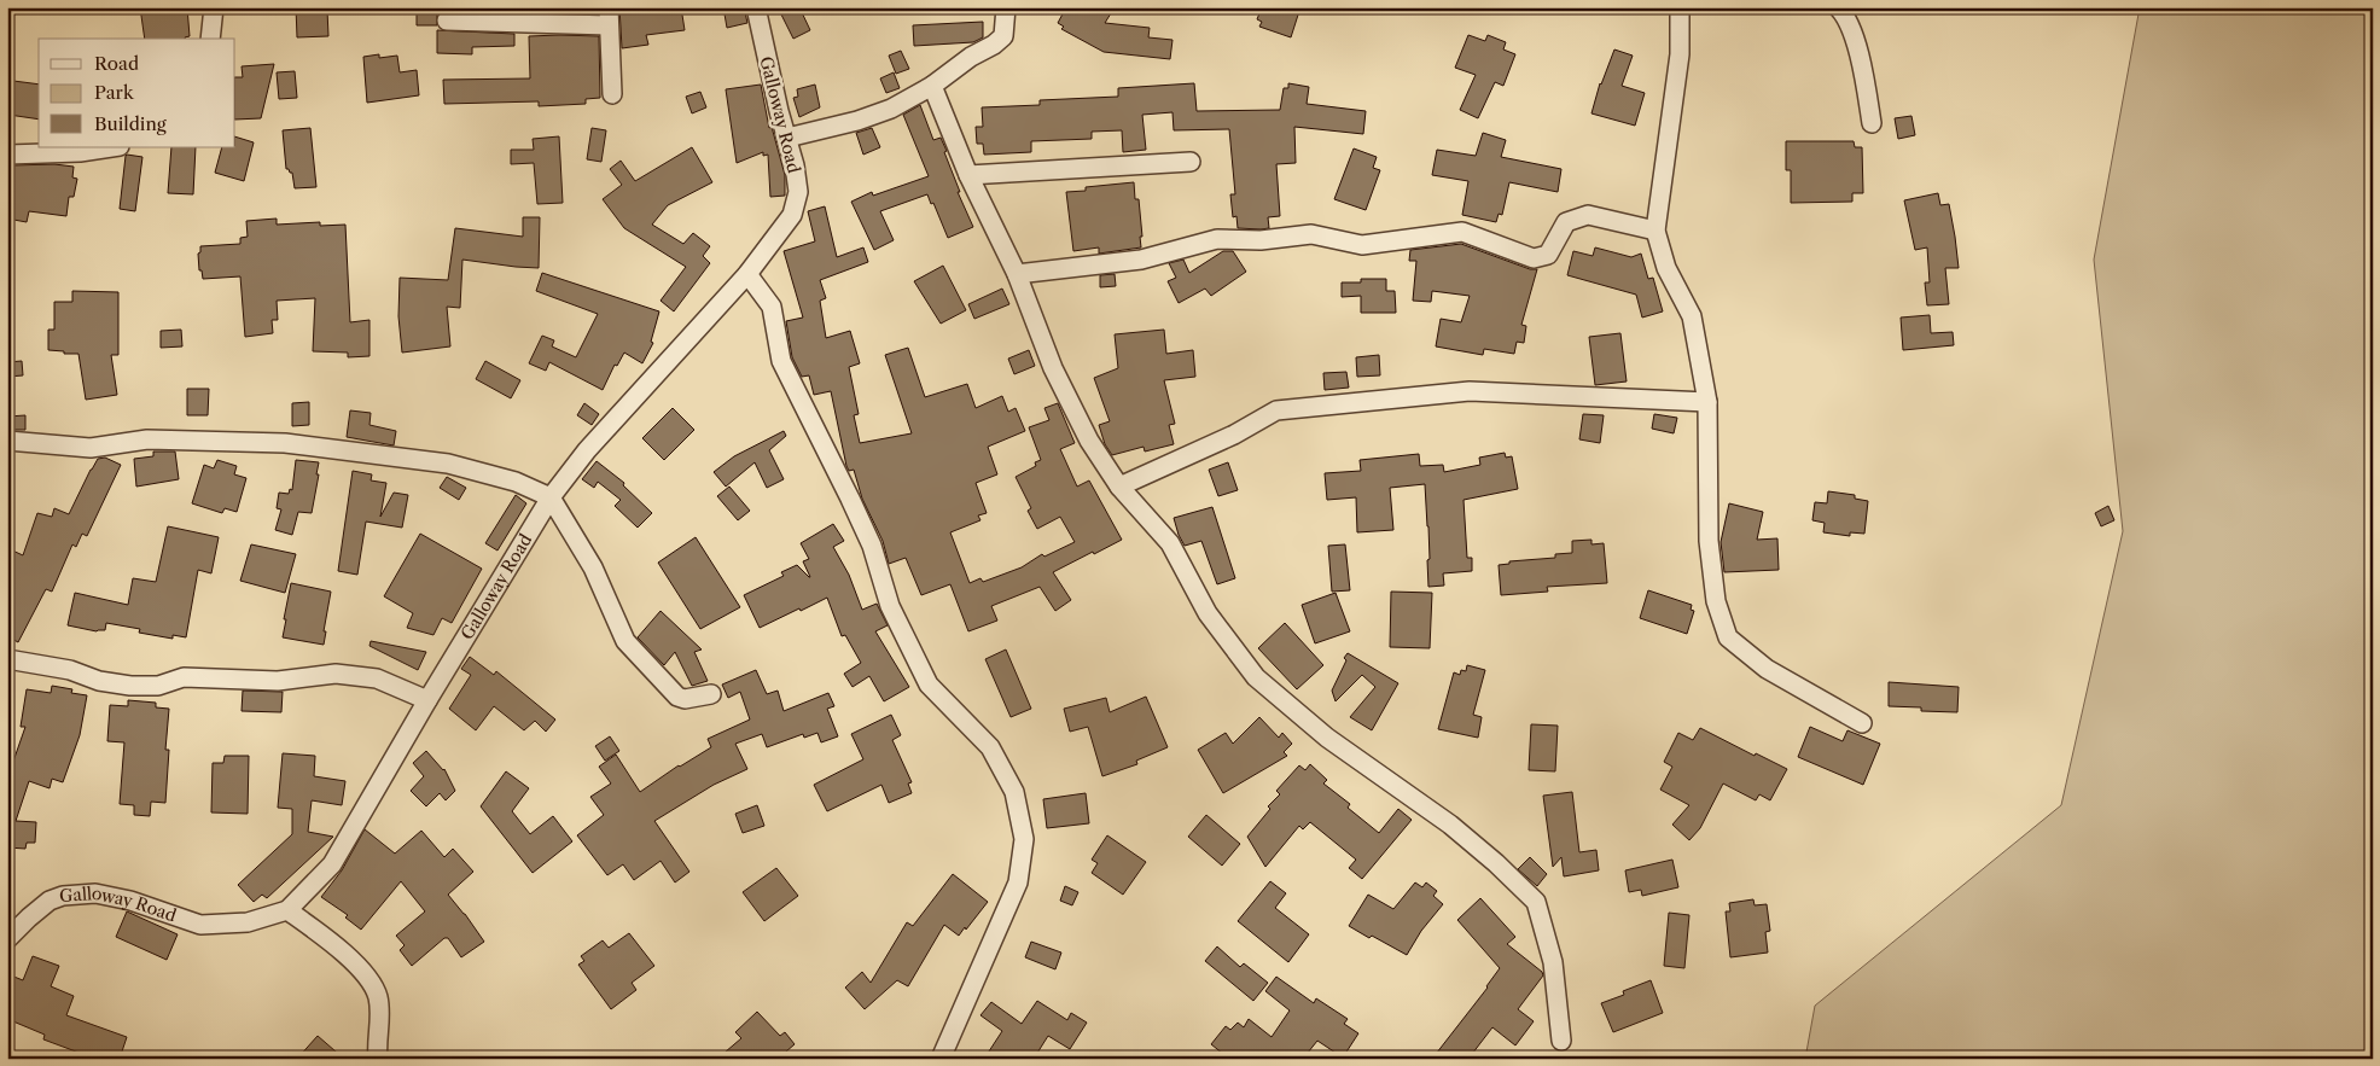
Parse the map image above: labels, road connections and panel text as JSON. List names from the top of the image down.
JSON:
{
  "streets": {
    "street": ["Galloway Road"]
  },
  "legend": ["Road", "Park", "Building"]
}
